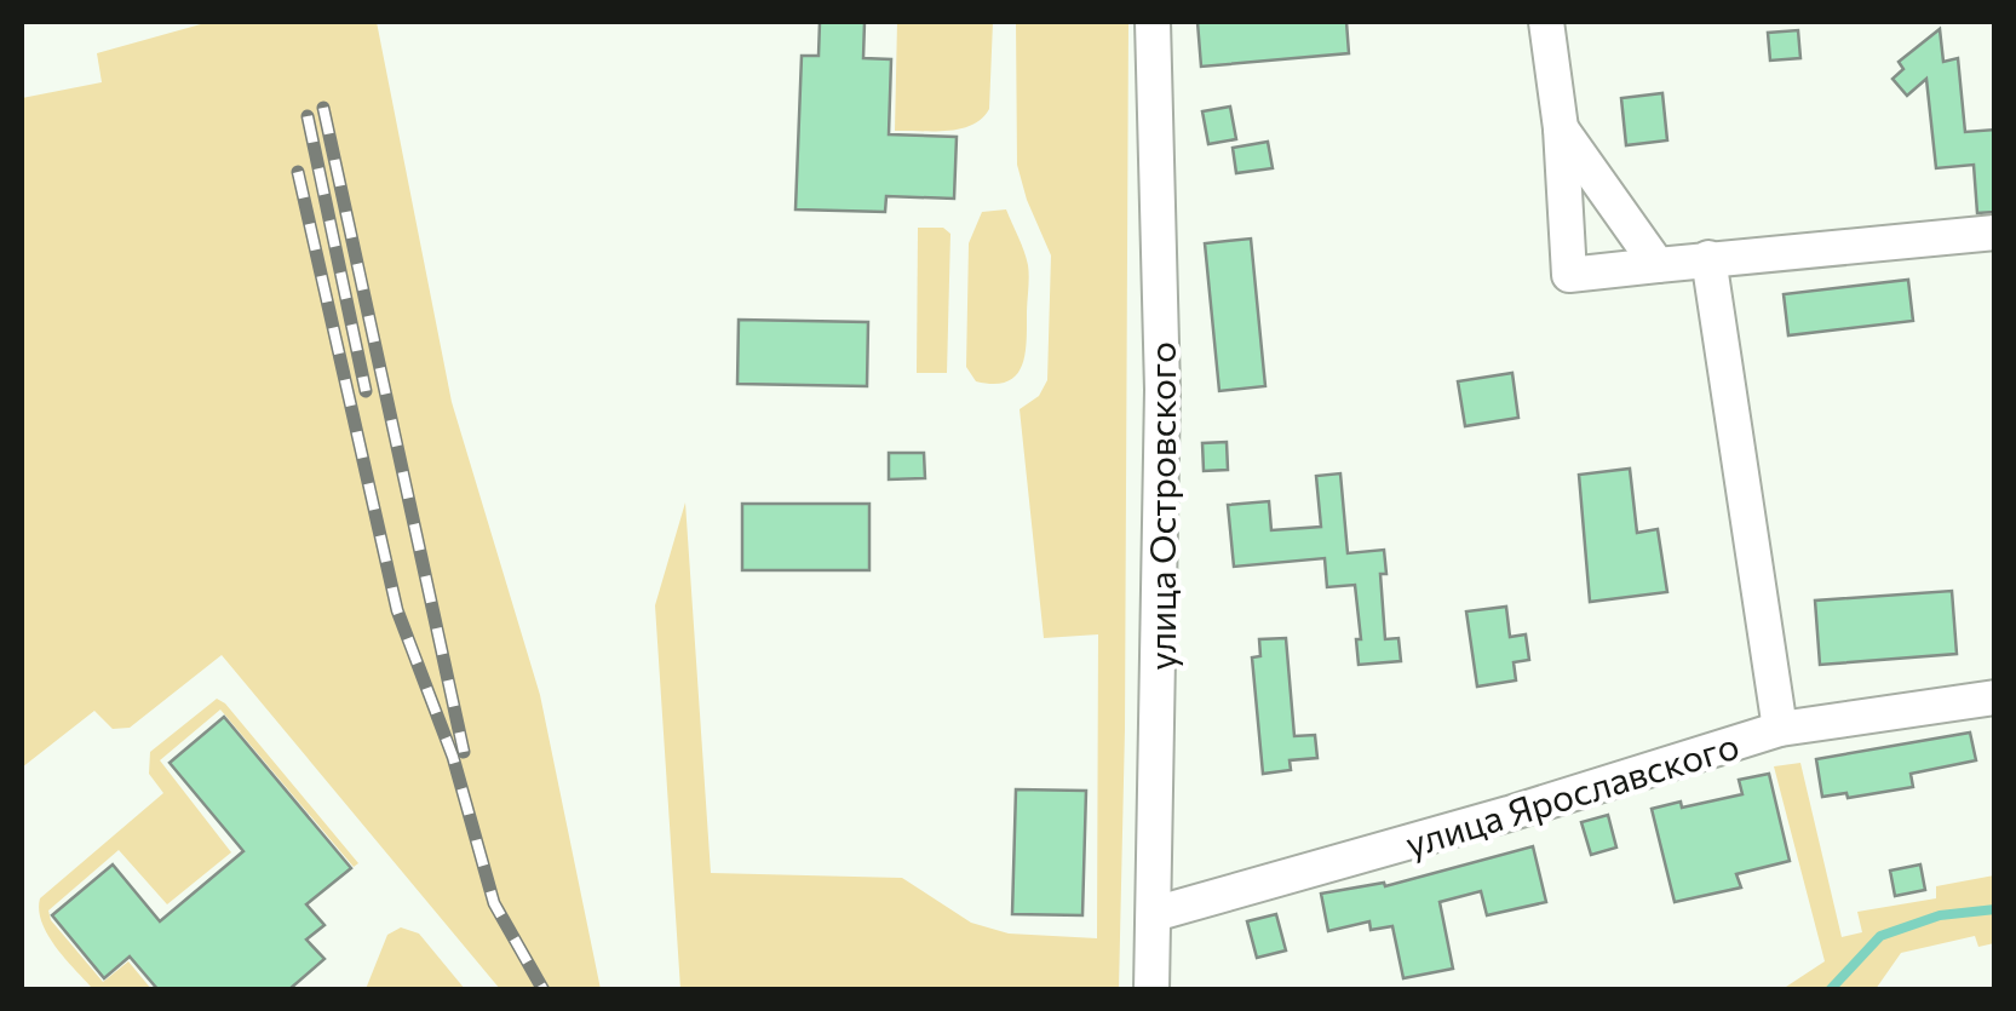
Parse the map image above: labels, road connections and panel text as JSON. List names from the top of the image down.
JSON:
{
  "streets": {
    "street": ["улица Островского", "улица Ярославского"]
  },
  "crossings": [
    ["улица Островского", "улица Ярославского"]
  ]
}
